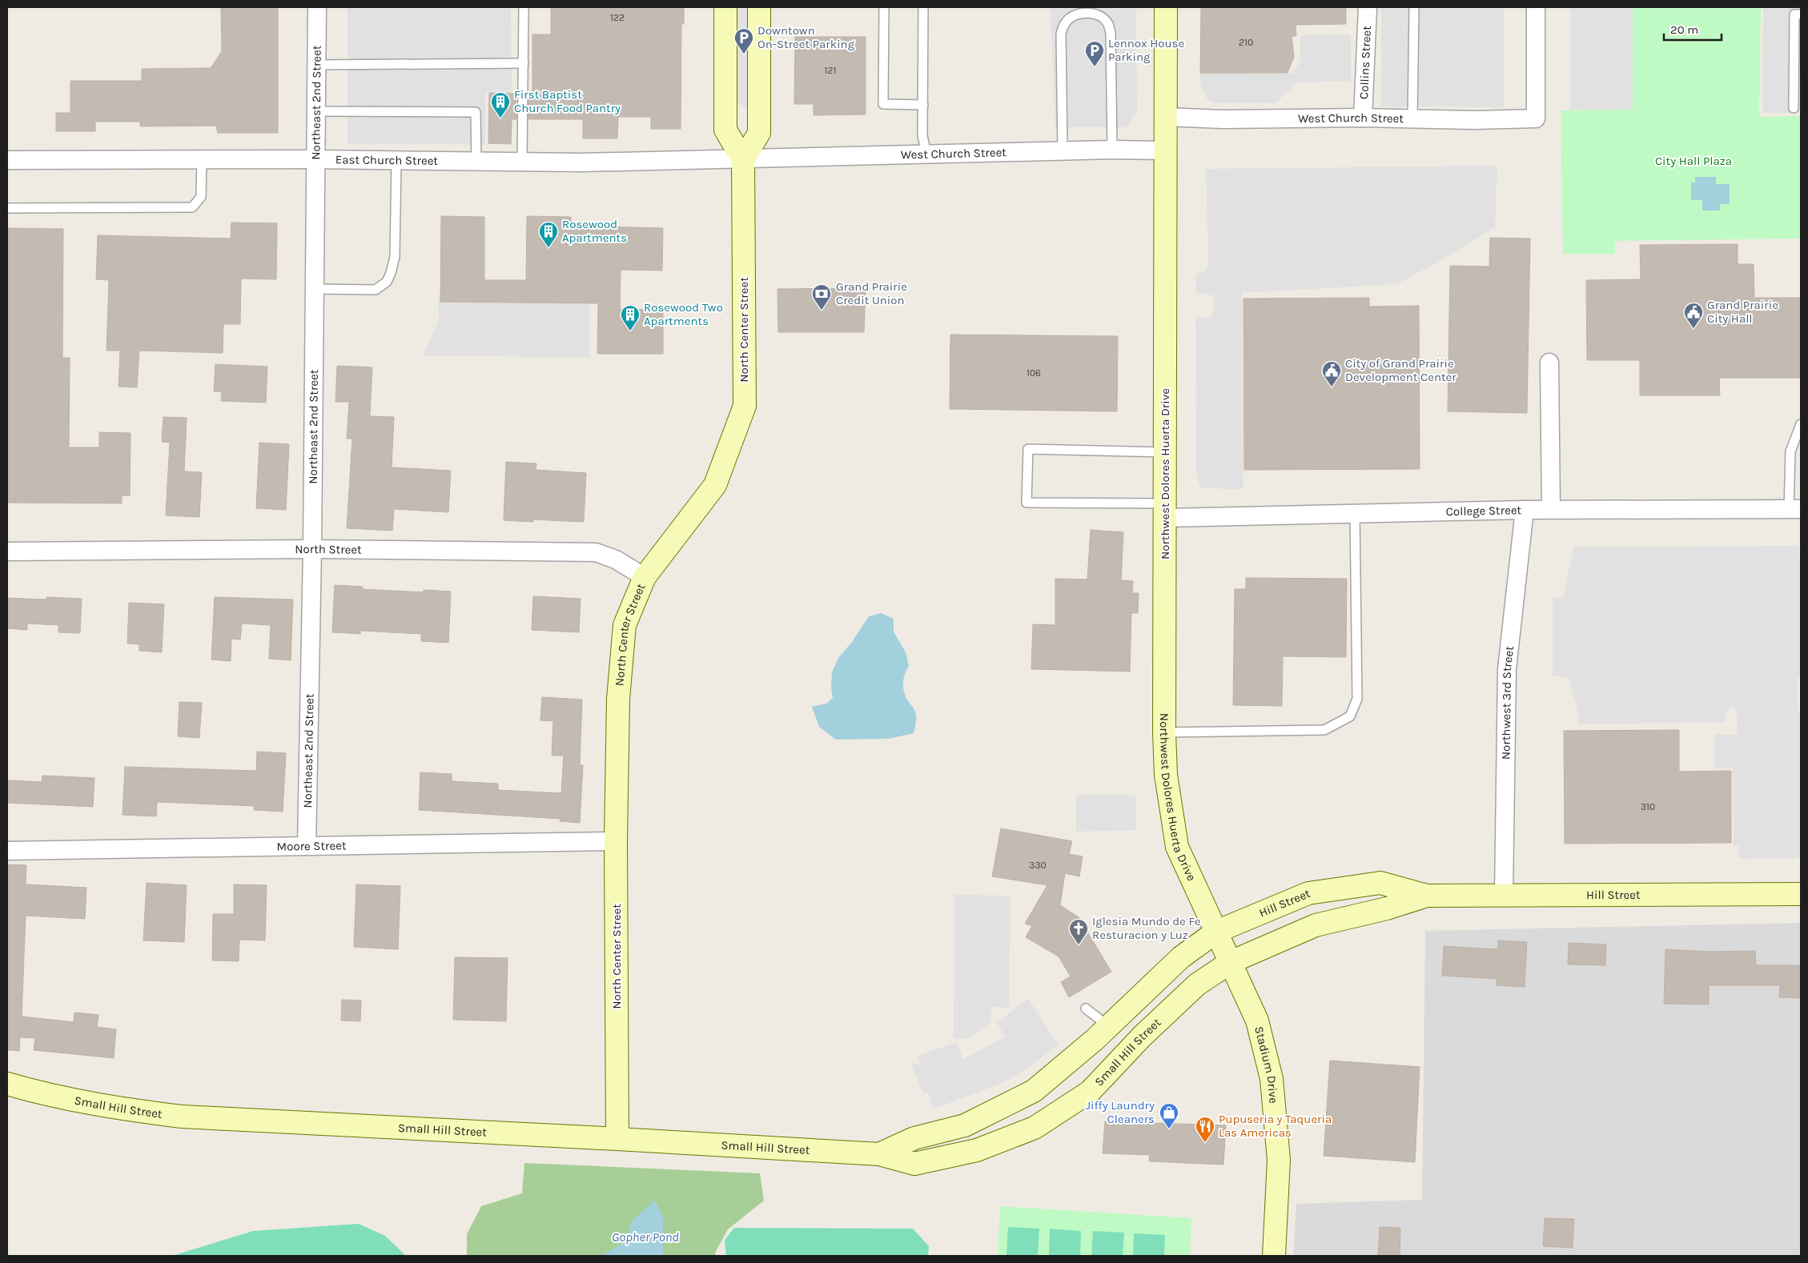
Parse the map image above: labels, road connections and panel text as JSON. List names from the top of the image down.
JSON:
{
  "streets": {
    "street": [
      "Collins Street",
      "Northeast 2nd Street",
      "West Church Street",
      "East Church Street",
      "North Center Street",
      "Northwest Dolores Huerta Drive",
      "College Street",
      "North Street",
      "Northwest 3rd Street",
      "Moore Street",
      "Hill Street",
      "Small Hill Street",
      "Stadium Drive"
    ]
  },
  "crossings": [
    ["Collins Street", "West Church Street"],
    ["Northeast 2nd Street", "East Church Street"],
    ["Northeast 2nd Street", "North Street"],
    ["Northeast 2nd Street", "Moore Street"],
    ["West Church Street", "East Church Street"],
    ["West Church Street", "North Center Street"],
    ["West Church Street", "Northwest Dolores Huerta Drive"],
    ["East Church Street", "North Center Street"],
    ["North Center Street", "North Street"],
    ["North Center Street", "Moore Street"],
    ["North Center Street", "Small Hill Street"],
    ["Northwest Dolores Huerta Drive", "College Street"],
    ["Northwest Dolores Huerta Drive", "Hill Street"],
    ["Northwest Dolores Huerta Drive", "Small Hill Street"],
    ["Northwest Dolores Huerta Drive", "Stadium Drive"],
    ["College Street", "Northwest 3rd Street"],
    ["Northwest 3rd Street", "Hill Street"],
    ["Hill Street", "Small Hill Street"],
    ["Hill Street", "Stadium Drive"],
    ["Small Hill Street", "Stadium Drive"]
  ],
  "water": ["Gopher Pond"],
  "parks": ["City Hall Plaza"],
  "places": {
    "parking": ["Downtown On-Street Parking", "Lennox House Parking"],
    "building": ["First Baptist Church Food Pantry", "Rosewood Apartments", "Rosewood Two Apartments"],
    "bank": ["Grand Prairie Credit Union"],
    "public building": ["Grand Prairie City Hall", "City of Grand Prairie Development Center"],
    "church": ["Iglesia Mundo de Fe Resturacion y Luz"],
    "shop": ["Jiffy Laundry Cleaners"],
    "restaurant": ["Pupuseria y Taqueria Las Americas"]
  },
  "house_numbers": [
    "122",
    "210",
    "121",
    "106",
    "310",
    "330"
  ],
  "scale_bar": "20 m"
}
